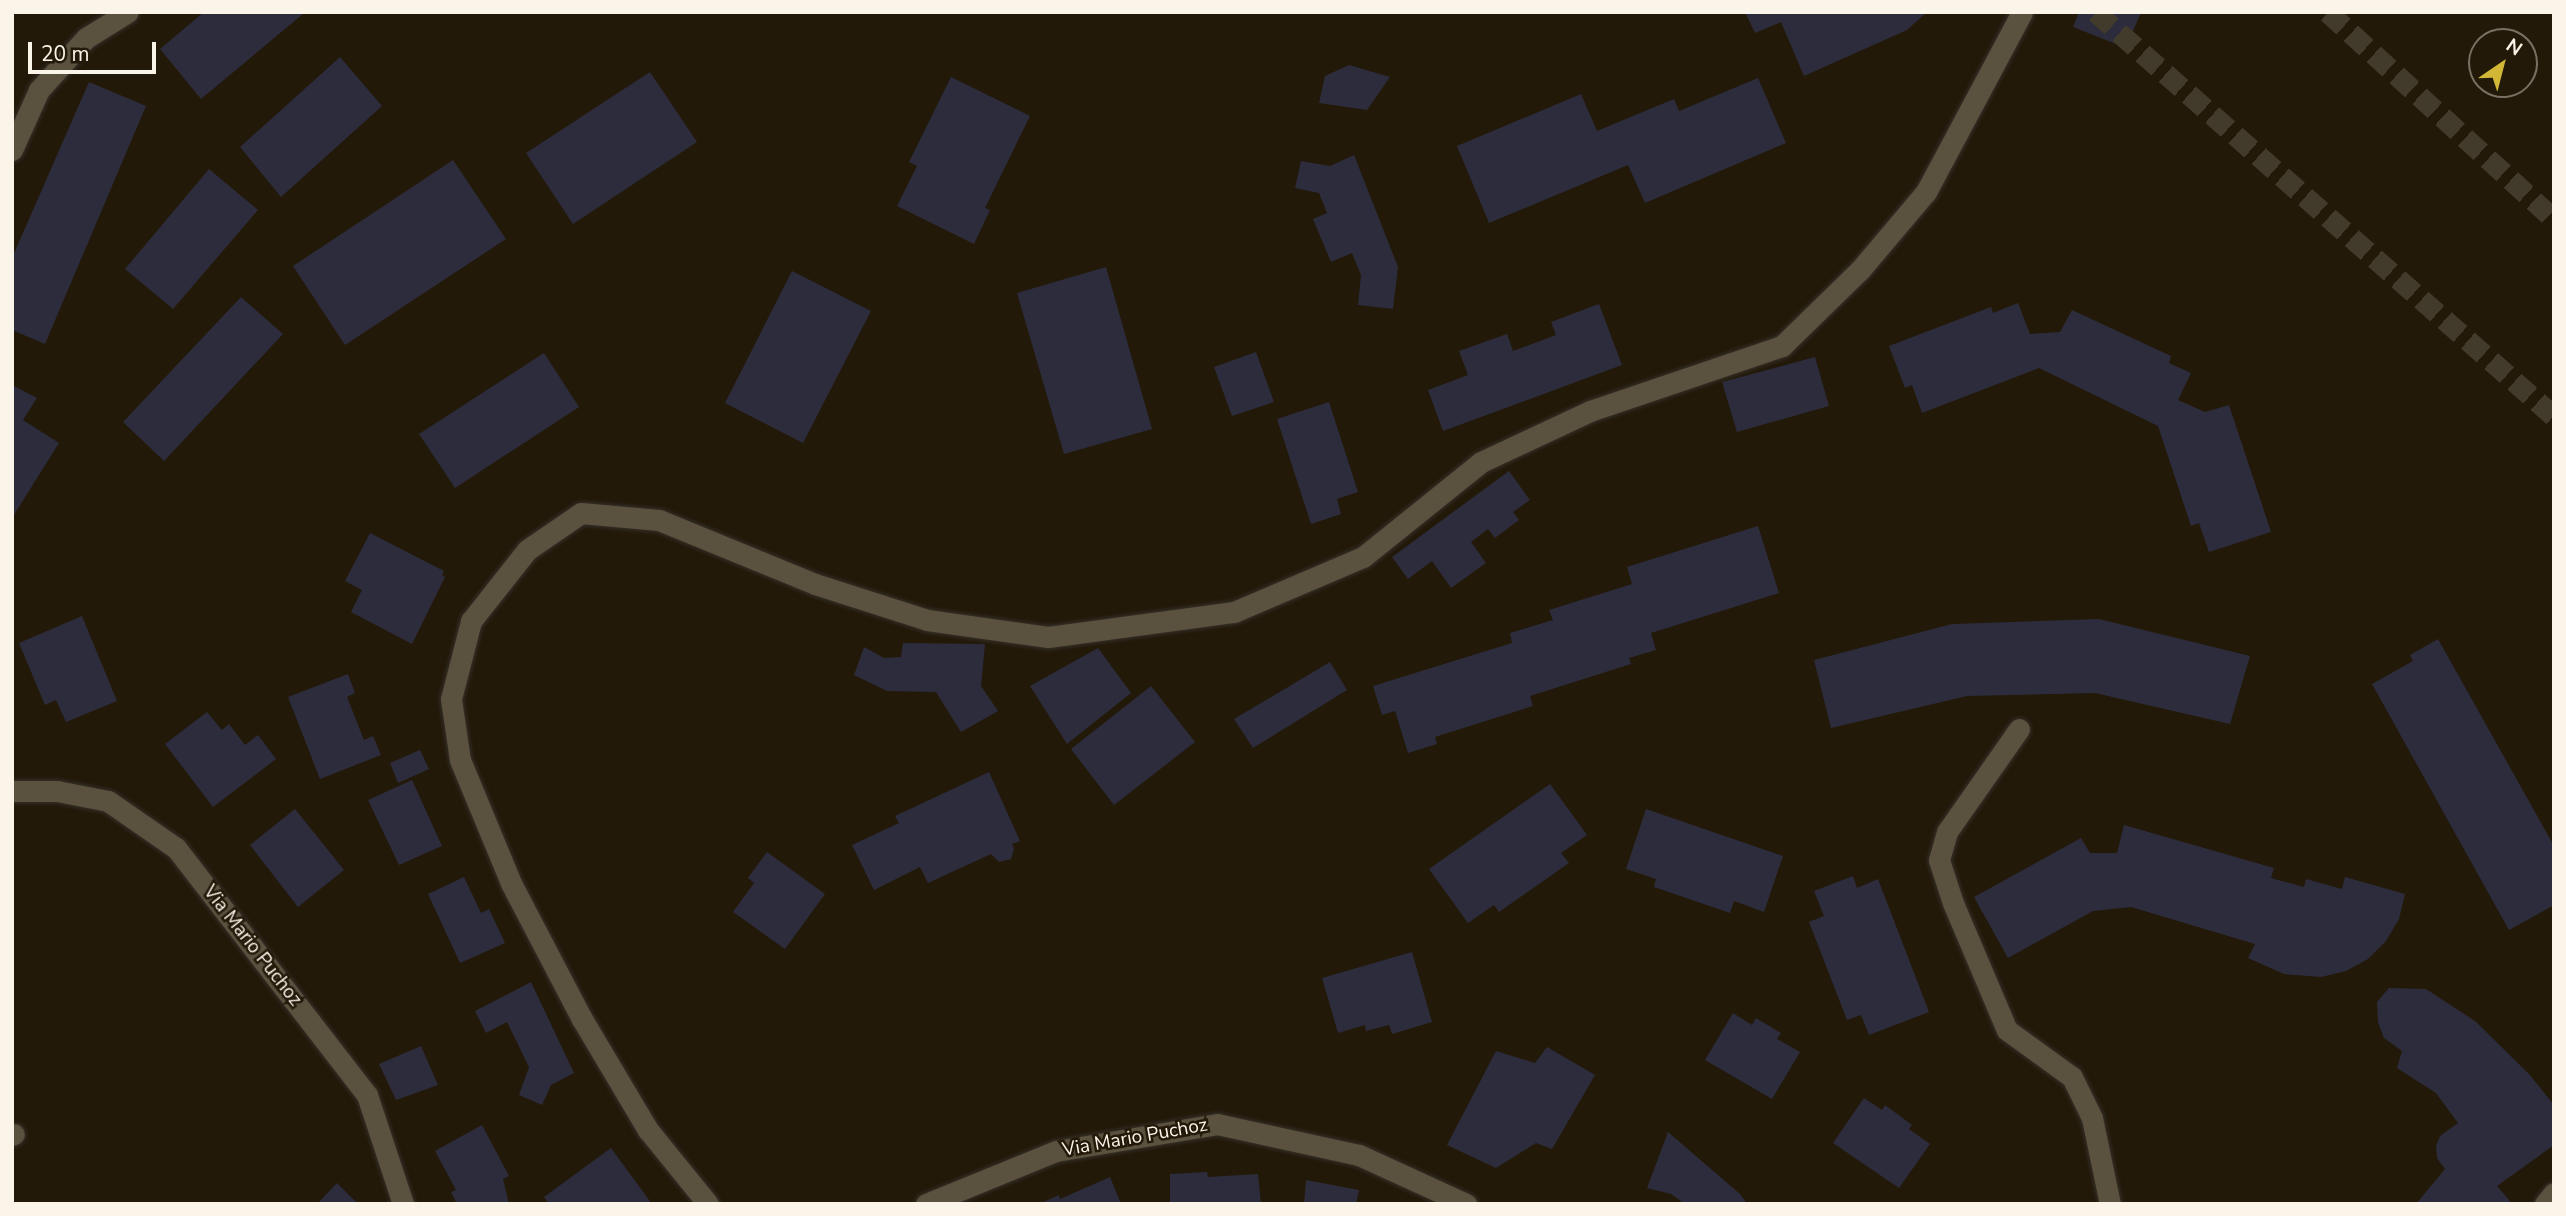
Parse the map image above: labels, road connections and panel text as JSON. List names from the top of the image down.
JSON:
{
  "streets": {
    "street": ["Via Mario Puchoz"]
  },
  "scale_bar": "20 m",
  "north": "top right"
}
